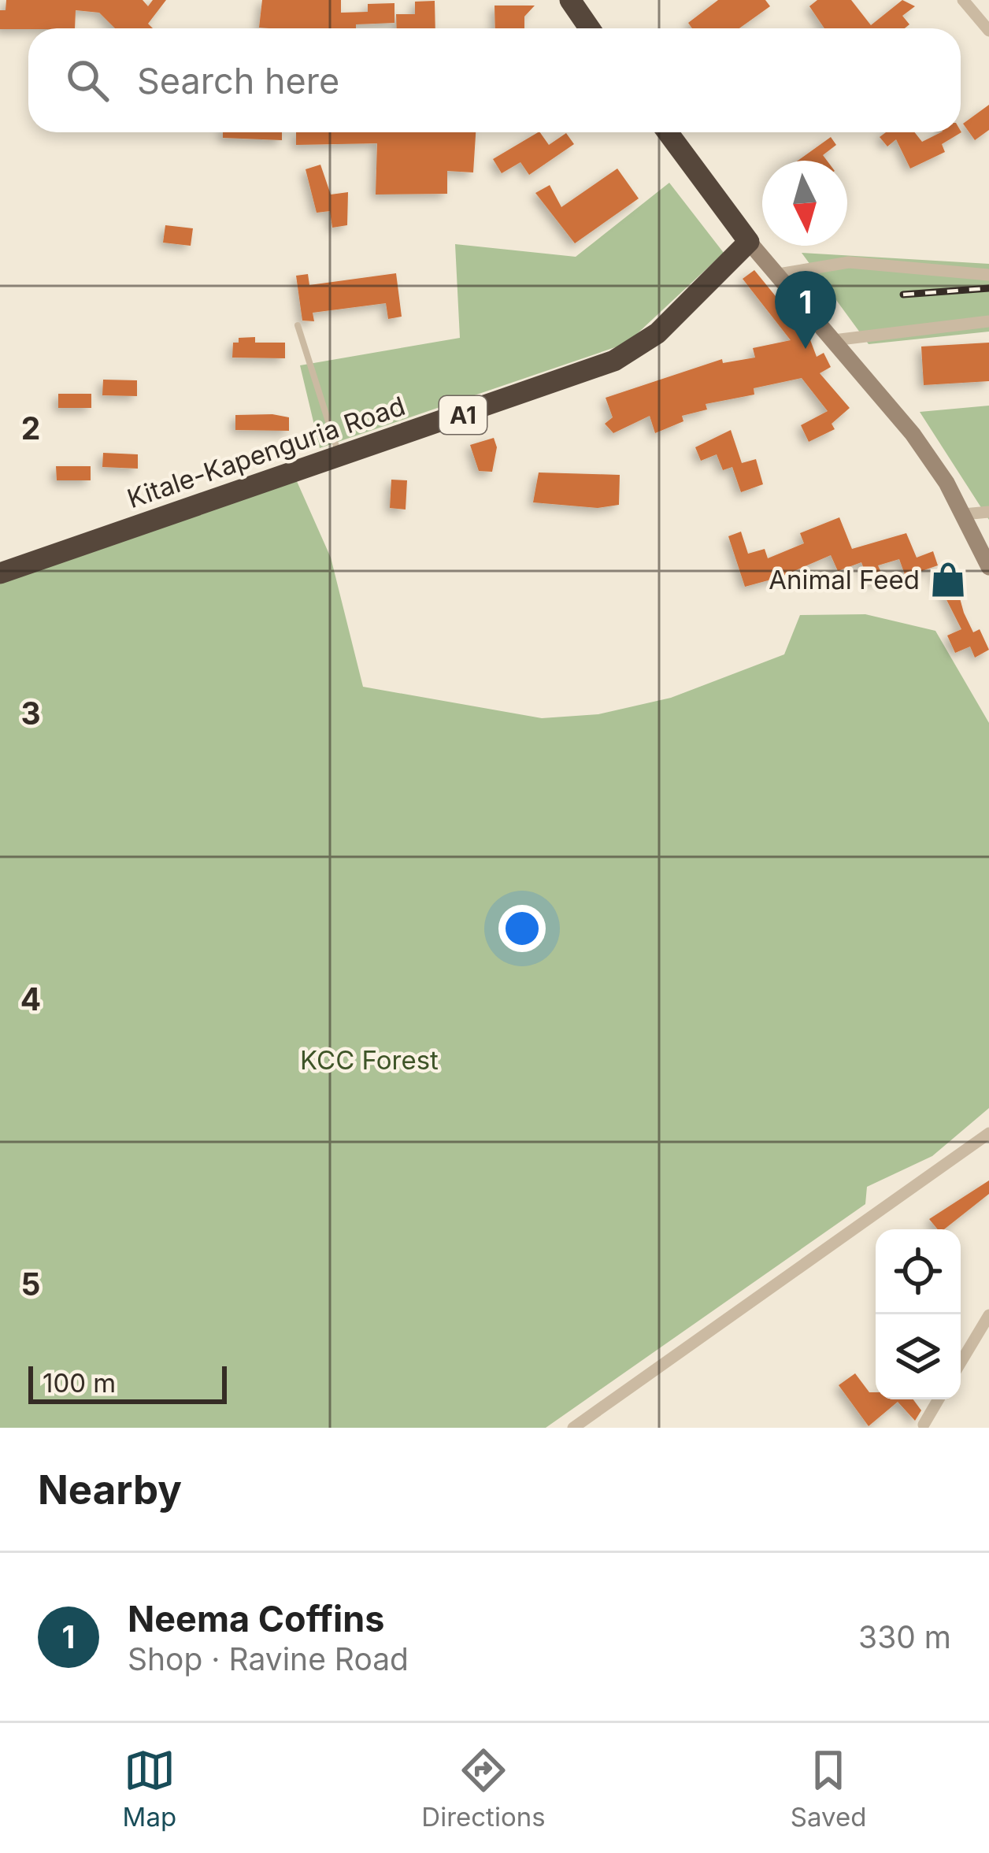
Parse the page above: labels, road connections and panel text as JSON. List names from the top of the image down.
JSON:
{
  "streets": {
    "highway": ["A1", "Kitale-Kapenguria Road"]
  },
  "parks": ["KCC Forest"],
  "places": {
    "shop": ["Animal Feed"]
  },
  "scale_bar": "100 m",
  "north": "bottom",
  "page": {
    "search": "Search here",
    "pins": "1",
    "scale": "100 m",
    "heading": "Nearby",
    "list": [
      {
        "mark": "1",
        "name": "Neema Coffins",
        "note": "Shop · Ravine Road",
        "value": "330 m"
      }
    ],
    "nav": ["Map", "Directions", "Saved"]
  },
  "grid": {
    "rows": [
      "2",
      "3",
      "4",
      "5"
    ]
  }
}
